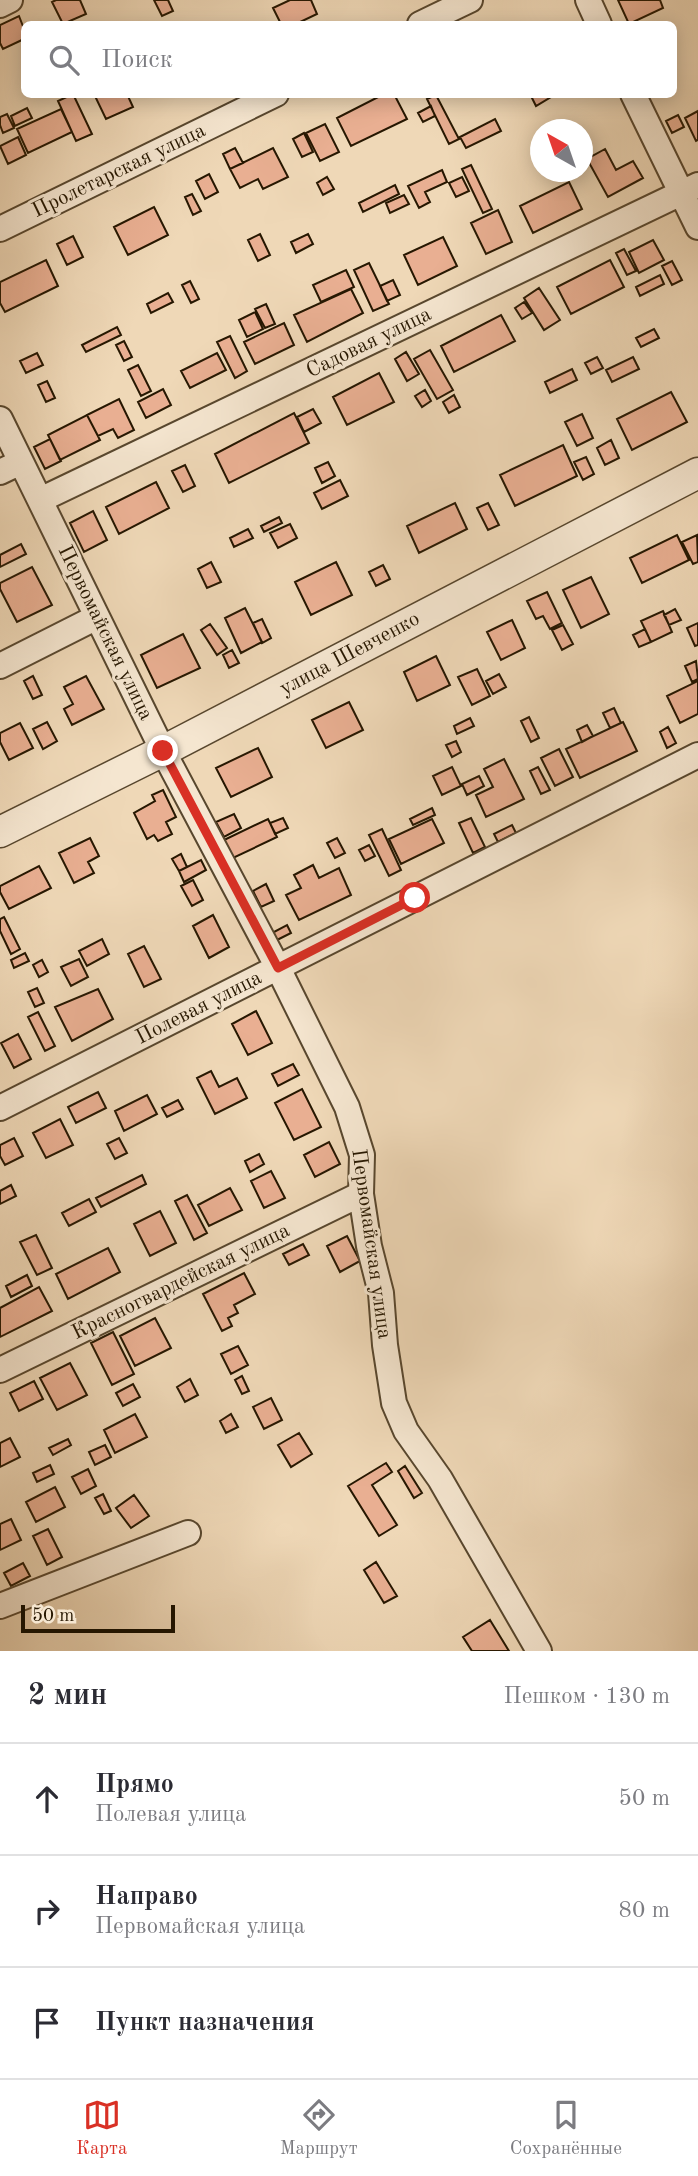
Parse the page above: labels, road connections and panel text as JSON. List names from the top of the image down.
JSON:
{
  "streets": {
    "street": [
      "Пролетарская улица",
      "Садовая улица",
      "Первомайская улица",
      "улица Шевченко",
      "Полевая улица",
      "Красногвардейская улица"
    ]
  },
  "crossings": [
    ["Садовая улица", "Первомайская улица"],
    ["Первомайская улица", "улица Шевченко"],
    ["Первомайская улица", "Полевая улица"],
    ["Первомайская улица", "Красногвардейская улица"]
  ],
  "scale_bar": "50 m",
  "north": "top left",
  "page": {
    "search": "Поиск",
    "scale": "50 m",
    "heading": ["2 мин", "Пешком · 130 m"],
    "list": [
      ["Прямо", "Полевая улица", "50 m"],
      ["Направо", "Первомайская улица", "80 m"],
      "Пункт назначения"
    ],
    "nav": ["Карта", "Маршрут", "Сохранённые"]
  }
}
